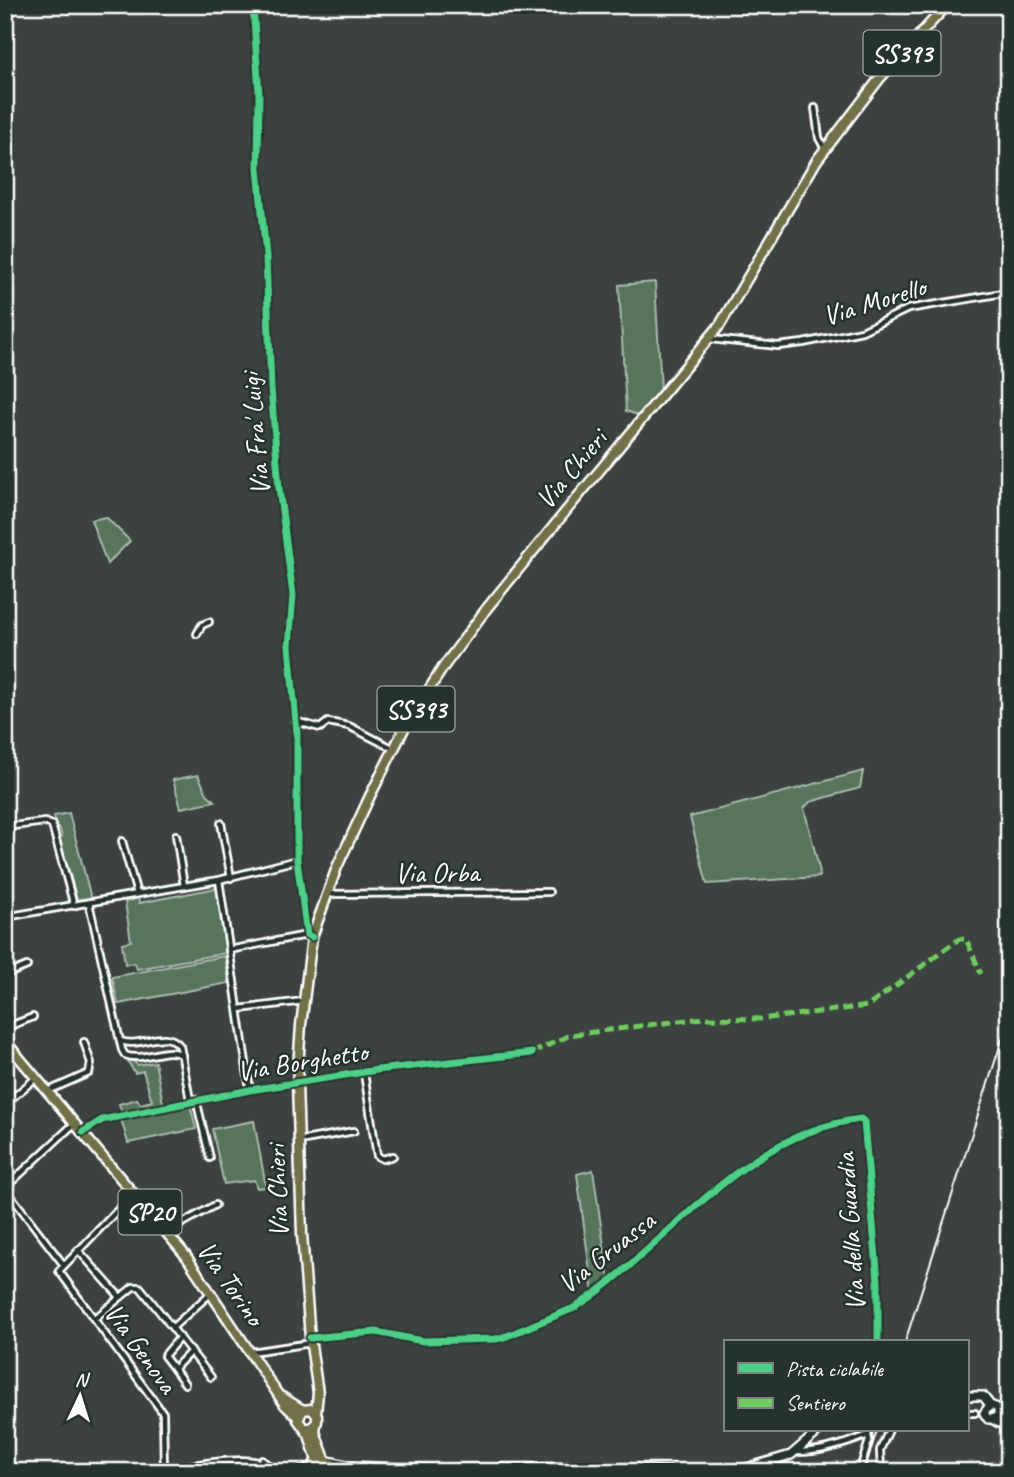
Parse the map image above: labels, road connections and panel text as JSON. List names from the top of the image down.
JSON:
{
  "streets": {
    "main road": [
      "SS393",
      "Via Chieri",
      "SP20",
      "Via Torino"
    ],
    "street": [
      "Via Morello",
      "Via Fra' Luigi",
      "Via Orba",
      "Via Borghetto",
      "Via della Guardia",
      "Via Gruassa",
      "Via Genova"
    ]
  },
  "crossings": [
    ["Via Morello", "Via Chieri"],
    ["Via Fra' Luigi", "Via Chieri"],
    ["Via Chieri", "Via Orba"],
    ["Via Chieri", "Via Borghetto"],
    ["Via Chieri", "Via Gruassa"],
    ["Via Chieri", "Via Torino"],
    ["Via Borghetto", "Via Torino"],
    ["Via della Guardia", "Via Gruassa"],
    ["Via Gruassa", "Via Torino"]
  ],
  "legend": ["Pista ciclabile", "Sentiero"],
  "north": "top"
}
